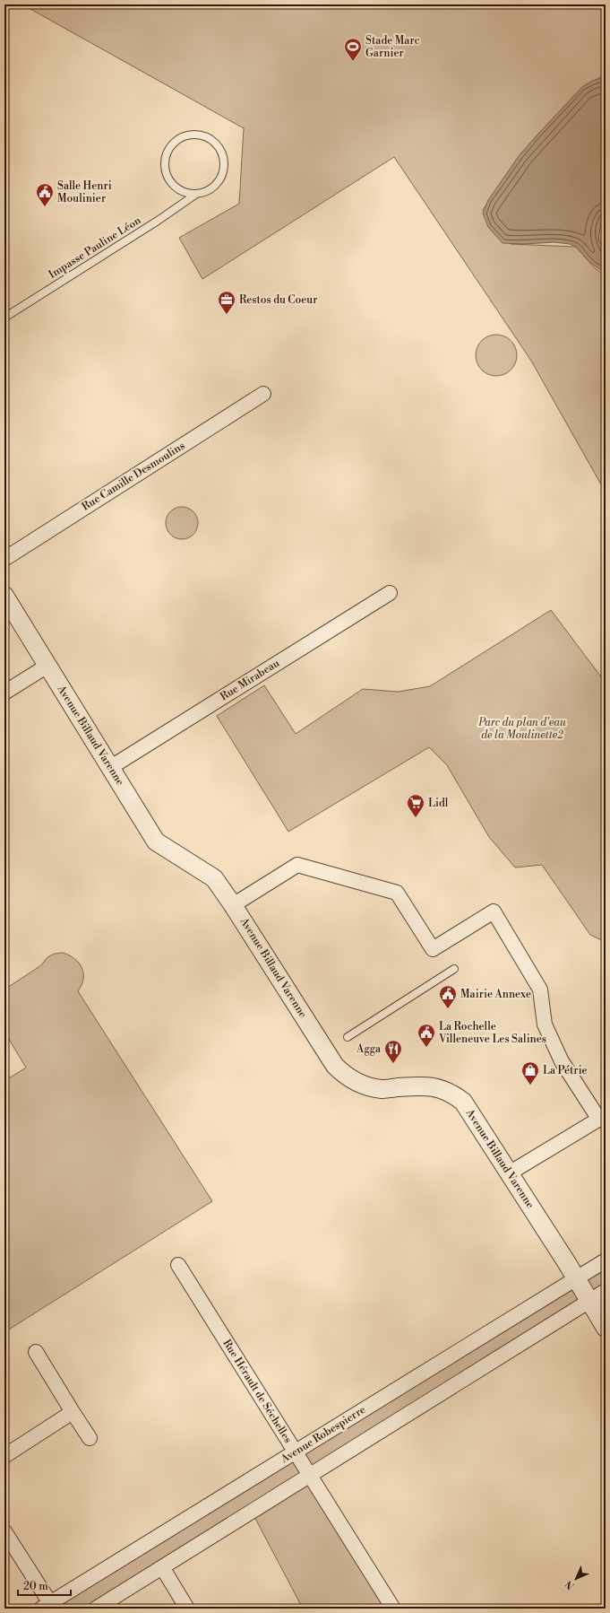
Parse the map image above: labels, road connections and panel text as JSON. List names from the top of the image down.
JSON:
{
  "streets": {
    "street": [
      "Rue Camille Desmoulins",
      "Rue Mirabeau",
      "Avenue Billaud Varenne",
      "Rue Hérault de Séchelles",
      "Avenue Robespierre"
    ],
    "lane": ["Impasse Pauline Léon"]
  },
  "crossings": [
    ["Rue Mirabeau", "Avenue Billaud Varenne"],
    ["Avenue Billaud Varenne", "Avenue Robespierre"],
    ["Rue Hérault de Séchelles", "Avenue Robespierre"]
  ],
  "parks": ["Parc du plan d'eau de la Moulinette2"],
  "places": {
    "sports": ["Stade Marc Garnier"],
    "public building": ["Salle Henri Moulinier", "Mairie Annexe", "La Rochelle Villeneuve Les Salines"],
    "office": ["Restos du Coeur"],
    "supermarket": ["Lidl"],
    "restaurant": ["Agga"],
    "shop": ["La Pétrie"]
  },
  "scale_bar": "20 m",
  "north": "bottom left"
}
